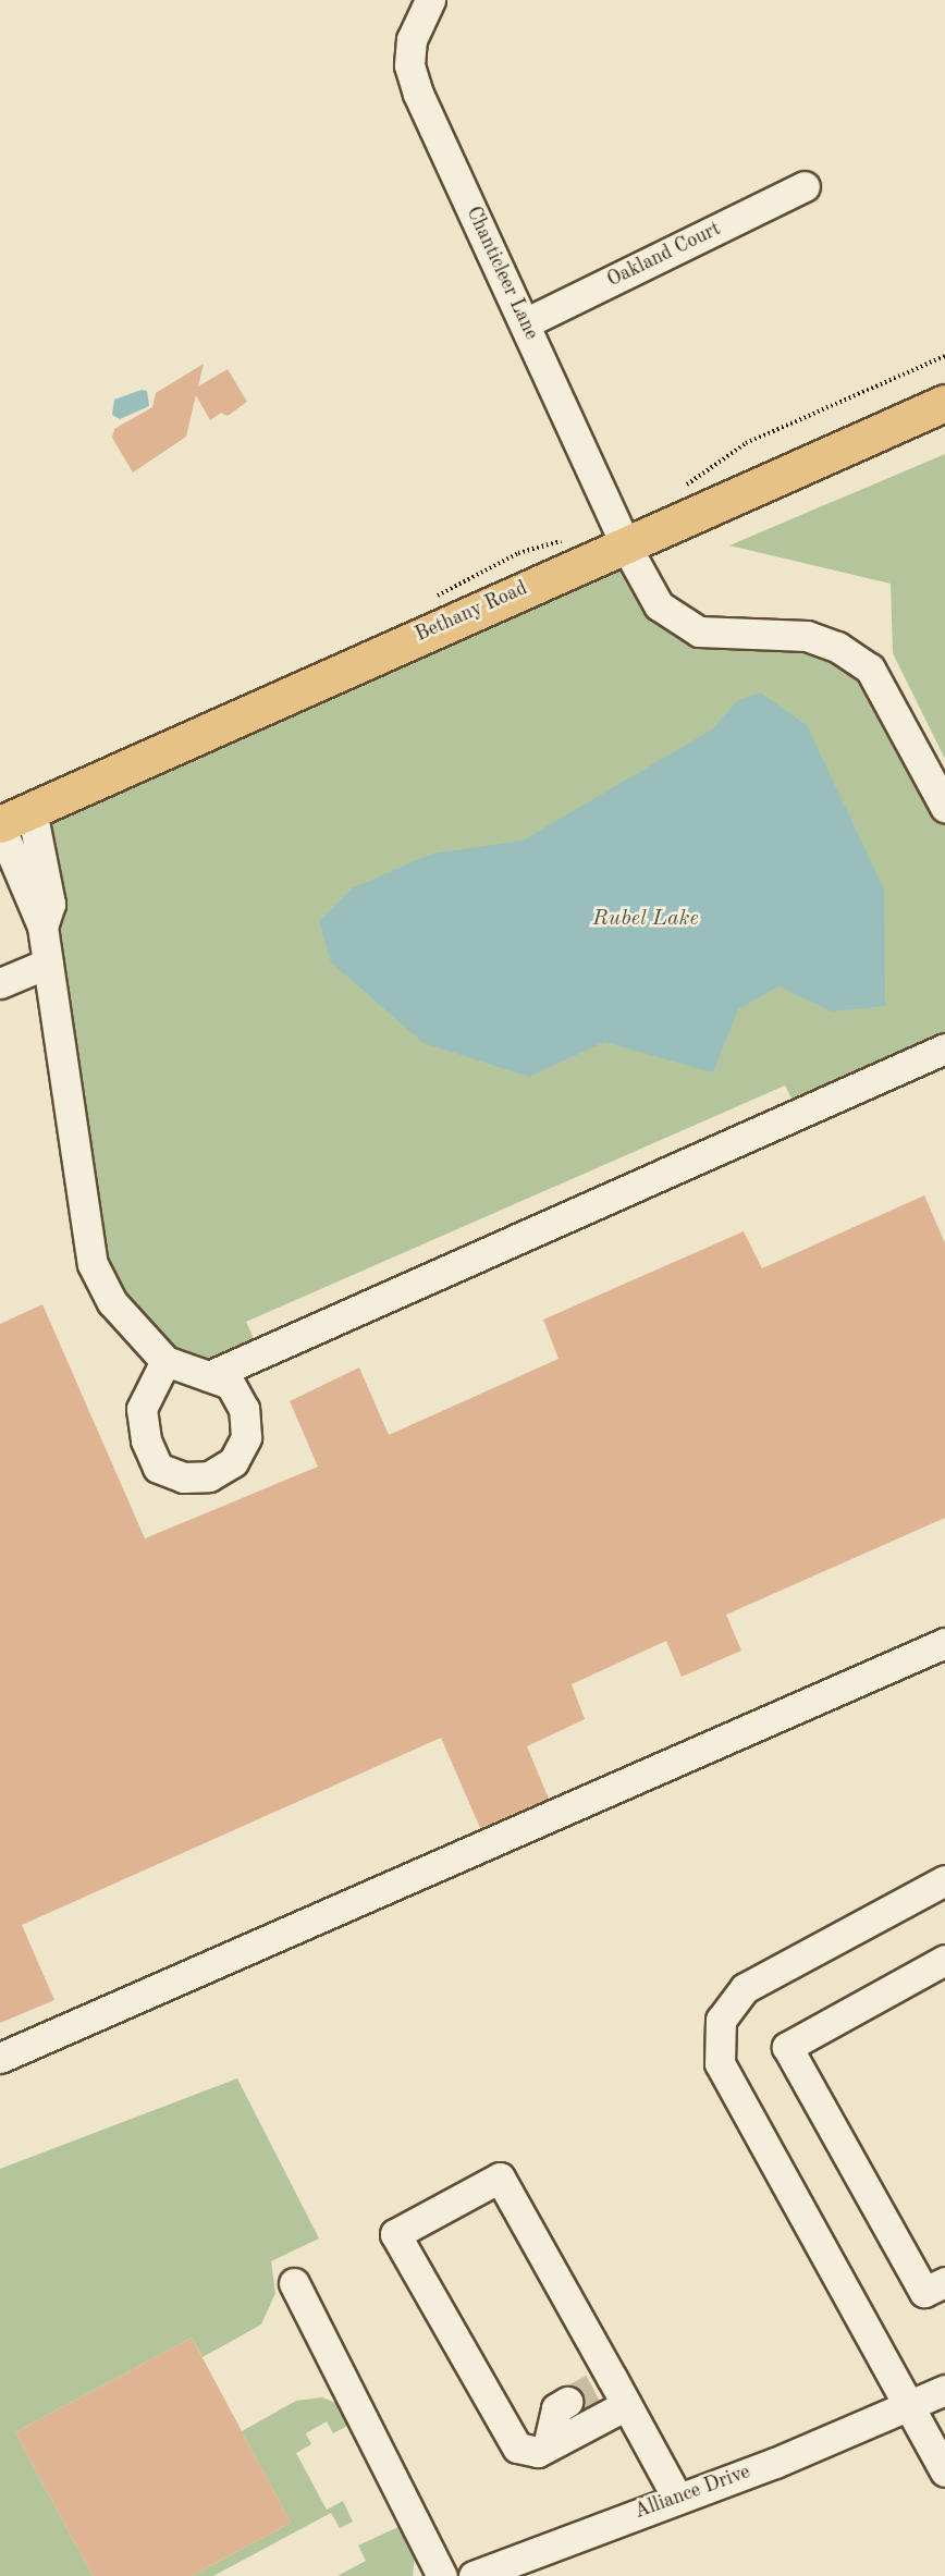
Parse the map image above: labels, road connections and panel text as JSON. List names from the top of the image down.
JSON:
{
  "streets": {
    "main road": ["Bethany Road"],
    "street": ["Oakland Court", "Chanticleer Lane", "Alliance Drive"]
  },
  "crossings": [
    ["Oakland Court", "Chanticleer Lane"],
    ["Chanticleer Lane", "Bethany Road"]
  ],
  "water": ["Rubel Lake"]
}
